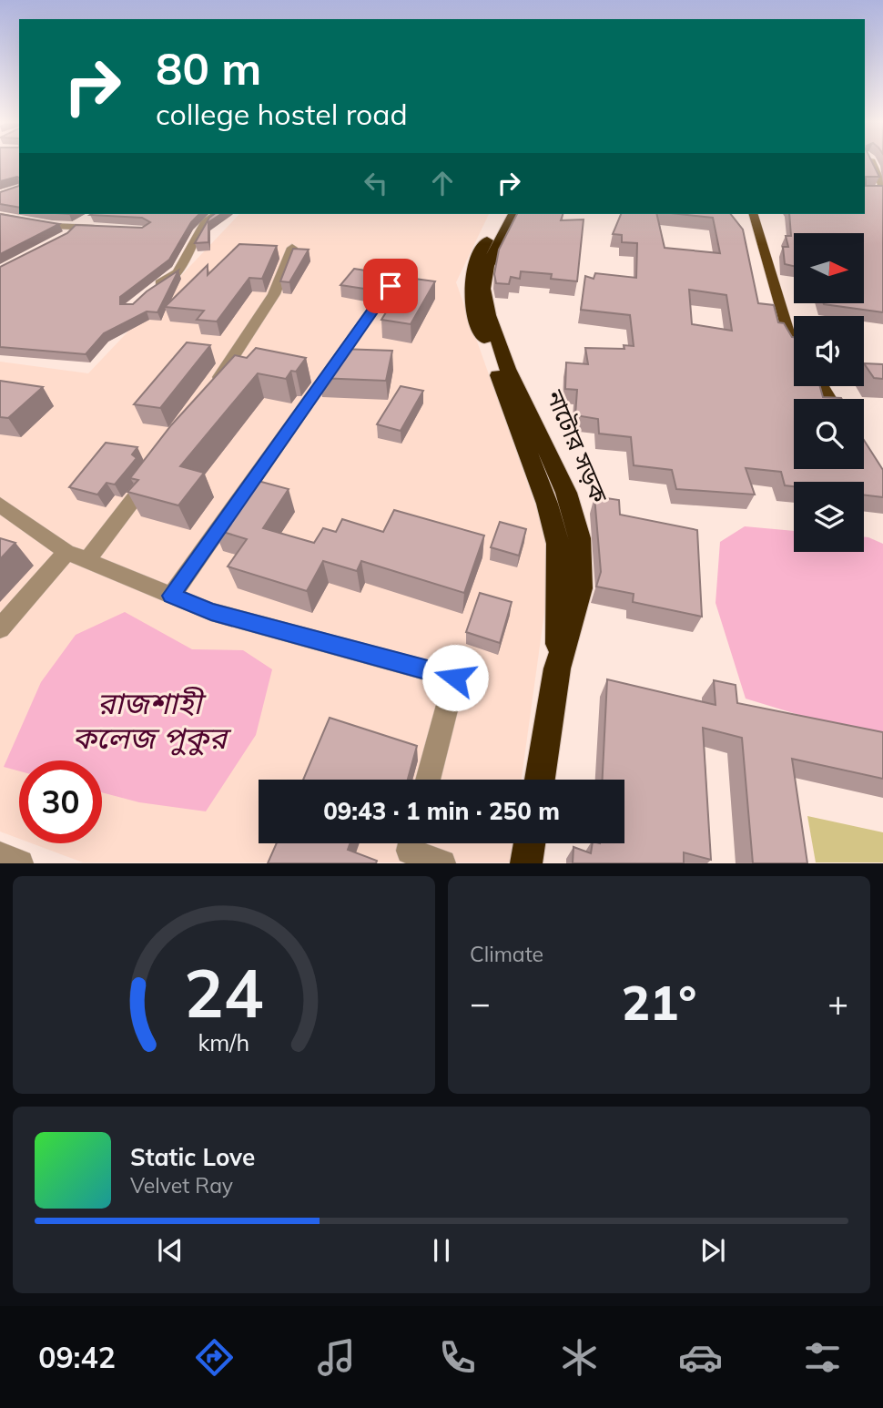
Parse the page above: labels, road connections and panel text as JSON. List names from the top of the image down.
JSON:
{
  "streets": {
    "highway": ["নাটোর সড়ক"]
  },
  "water": ["রাজশাহী কলেজ পুকুর"],
  "north": "right",
  "page": {
    "turn": ["80 m", "college hostel road"],
    "limit": "30",
    "trip": "09:43 · 1 min · 250 m",
    "tile": "Climate",
    "heat": ["−", "21°", "+"],
    "song": ["Static Love", "Velvet Ray"],
    "tabs": "09:42",
    "gauge": ["24", "km/h"]
  }
}
